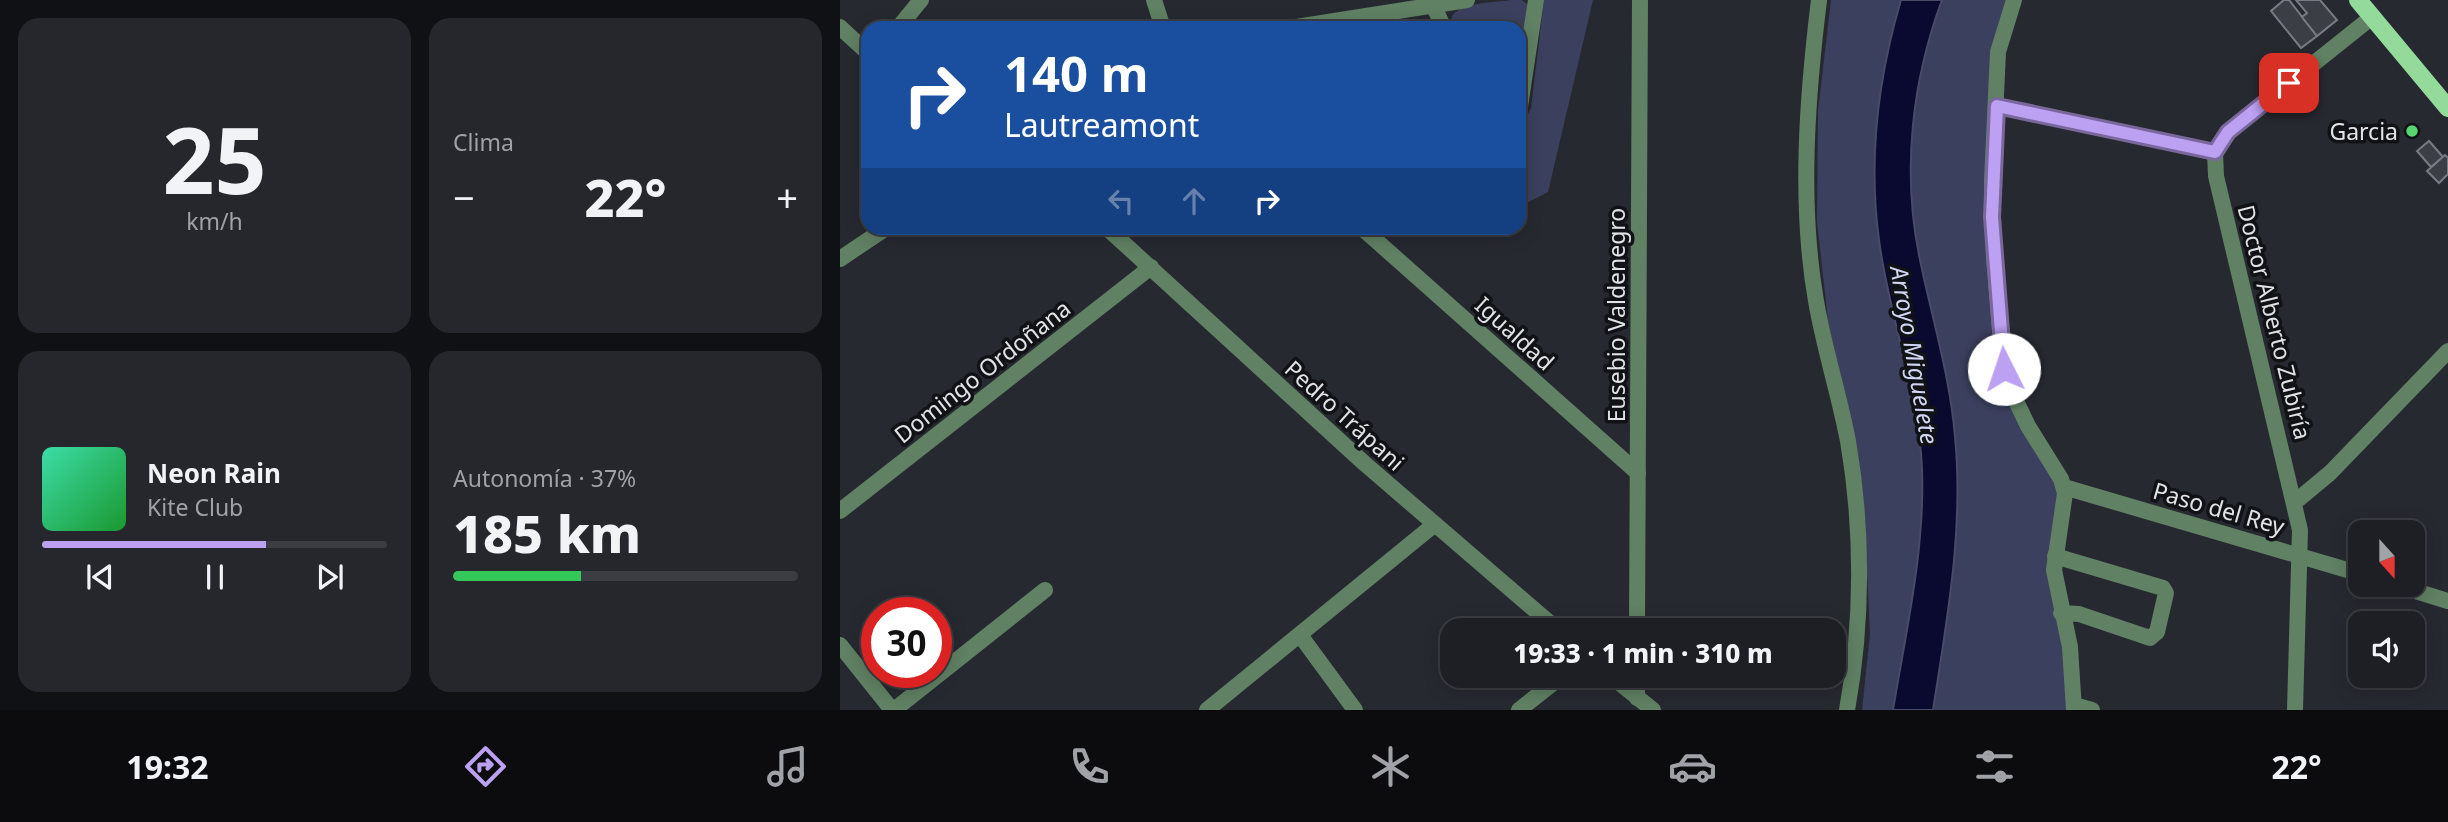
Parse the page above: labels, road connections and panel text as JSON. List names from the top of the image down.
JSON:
{
  "streets": {
    "street": [
      "Eusebio Valdenegro",
      "Doctor Alberto Zubiría",
      "Igualdad",
      "Domingo Ordoñana",
      "Pedro Trápani",
      "Paso del Rey"
    ]
  },
  "crossings": [
    ["Eusebio Valdenegro", "Igualdad"],
    ["Doctor Alberto Zubiría", "Paso del Rey"],
    ["Domingo Ordoñana", "Pedro Trápani"]
  ],
  "water": ["Arroyo Miguelete"],
  "places": ["Garcia"],
  "north": "bottom",
  "page": {
    "tile": [
      ["25", "km/h"],
      "Clima",
      ["Autonomía · 37%", "185 km"]
    ],
    "turn": ["140 m", "Lautreamont"],
    "heat": ["−", "22°", "+"],
    "song": ["Neon Rain", "Kite Club"],
    "limit": "30",
    "trip": "19:33 · 1 min · 310 m",
    "tabs": ["19:32", "22°"]
  }
}
